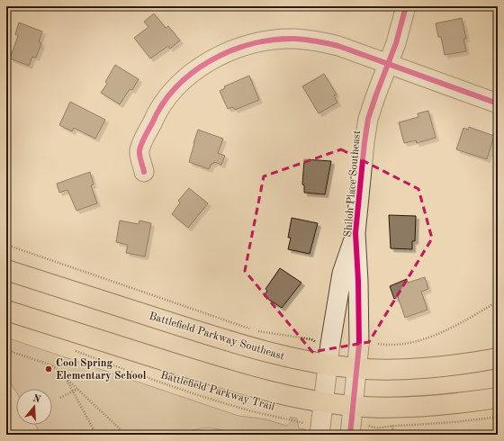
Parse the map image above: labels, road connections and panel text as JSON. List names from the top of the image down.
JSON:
{
  "streets": {
    "main road": ["Battlefield Parkway Southeast"],
    "street": ["Shiloh Place Southeast"],
    "path": ["Battlefield Parkway Trail"]
  },
  "crossings": [
    ["Shiloh Place Southeast", "Battlefield Parkway Southeast"]
  ],
  "places": ["Cool Spring Elementary School"],
  "north": "top"
}
